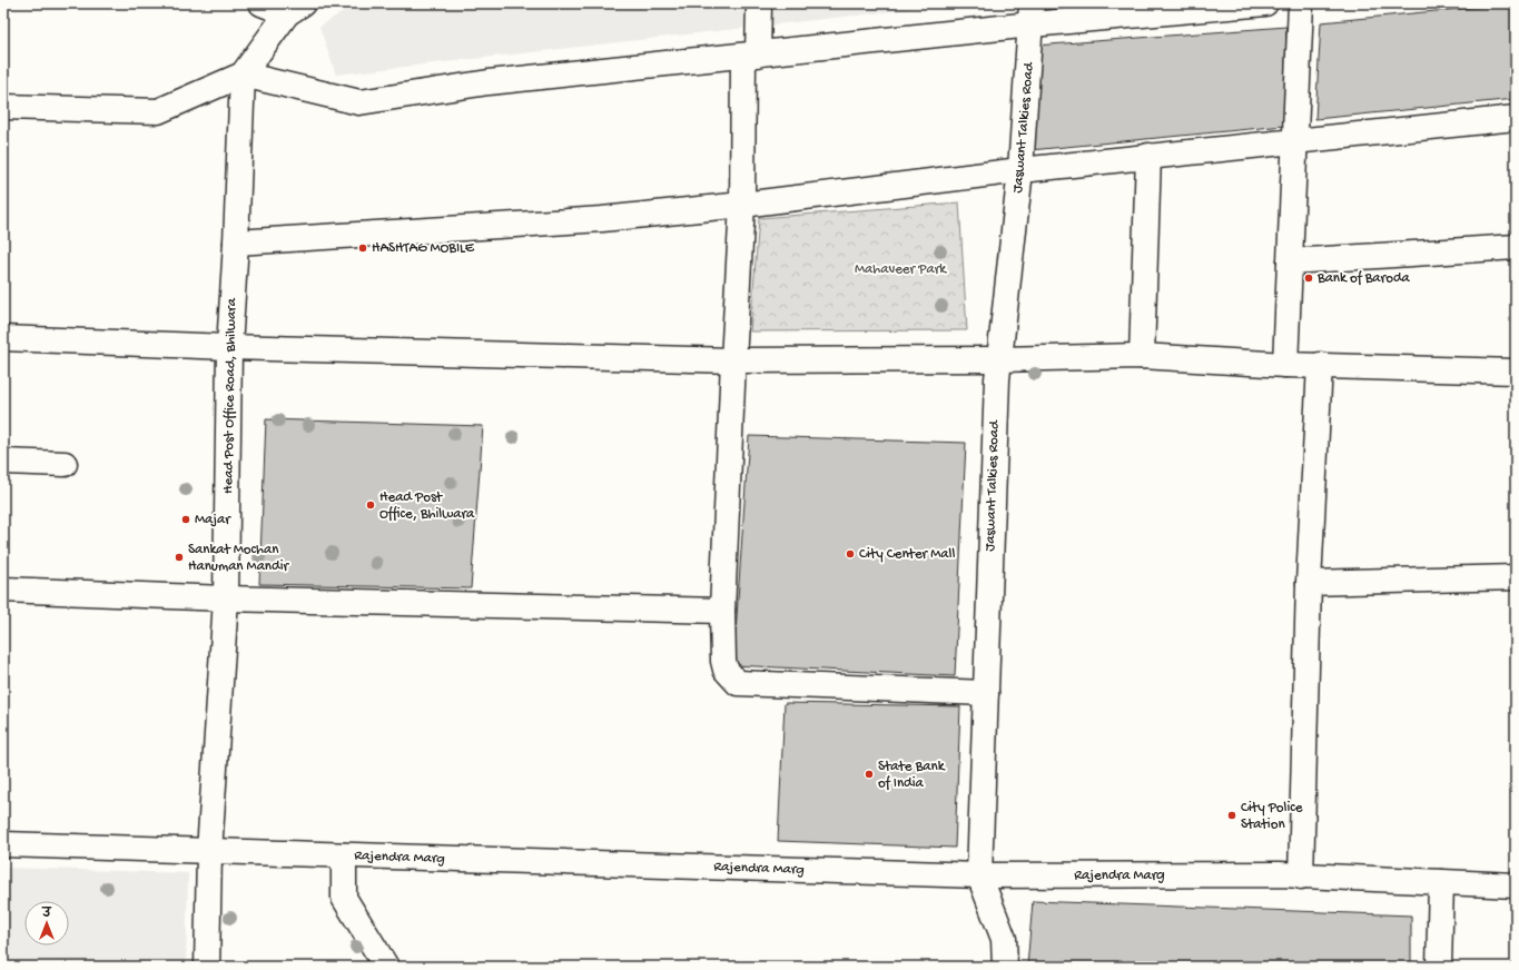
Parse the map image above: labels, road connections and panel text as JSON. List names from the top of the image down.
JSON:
{
  "streets": {
    "street": ["Jaswant Talkies Road", "Head Post Office Road, Bhilwara", "Rajendra Marg"]
  },
  "crossings": [
    ["Jaswant Talkies Road", "Rajendra Marg"],
    ["Head Post Office Road, Bhilwara", "Rajendra Marg"]
  ],
  "parks": ["Mahaveer Park"],
  "places": [
    "HASHTAG MOBILE",
    "Bank of Baroda",
    "Head Post Office, Bhilwara",
    "Majar",
    "City Center Mall",
    "Sankat Mochan Hanuman Mandir",
    "State Bank of India",
    "City Police Station"
  ],
  "north": "top"
}
